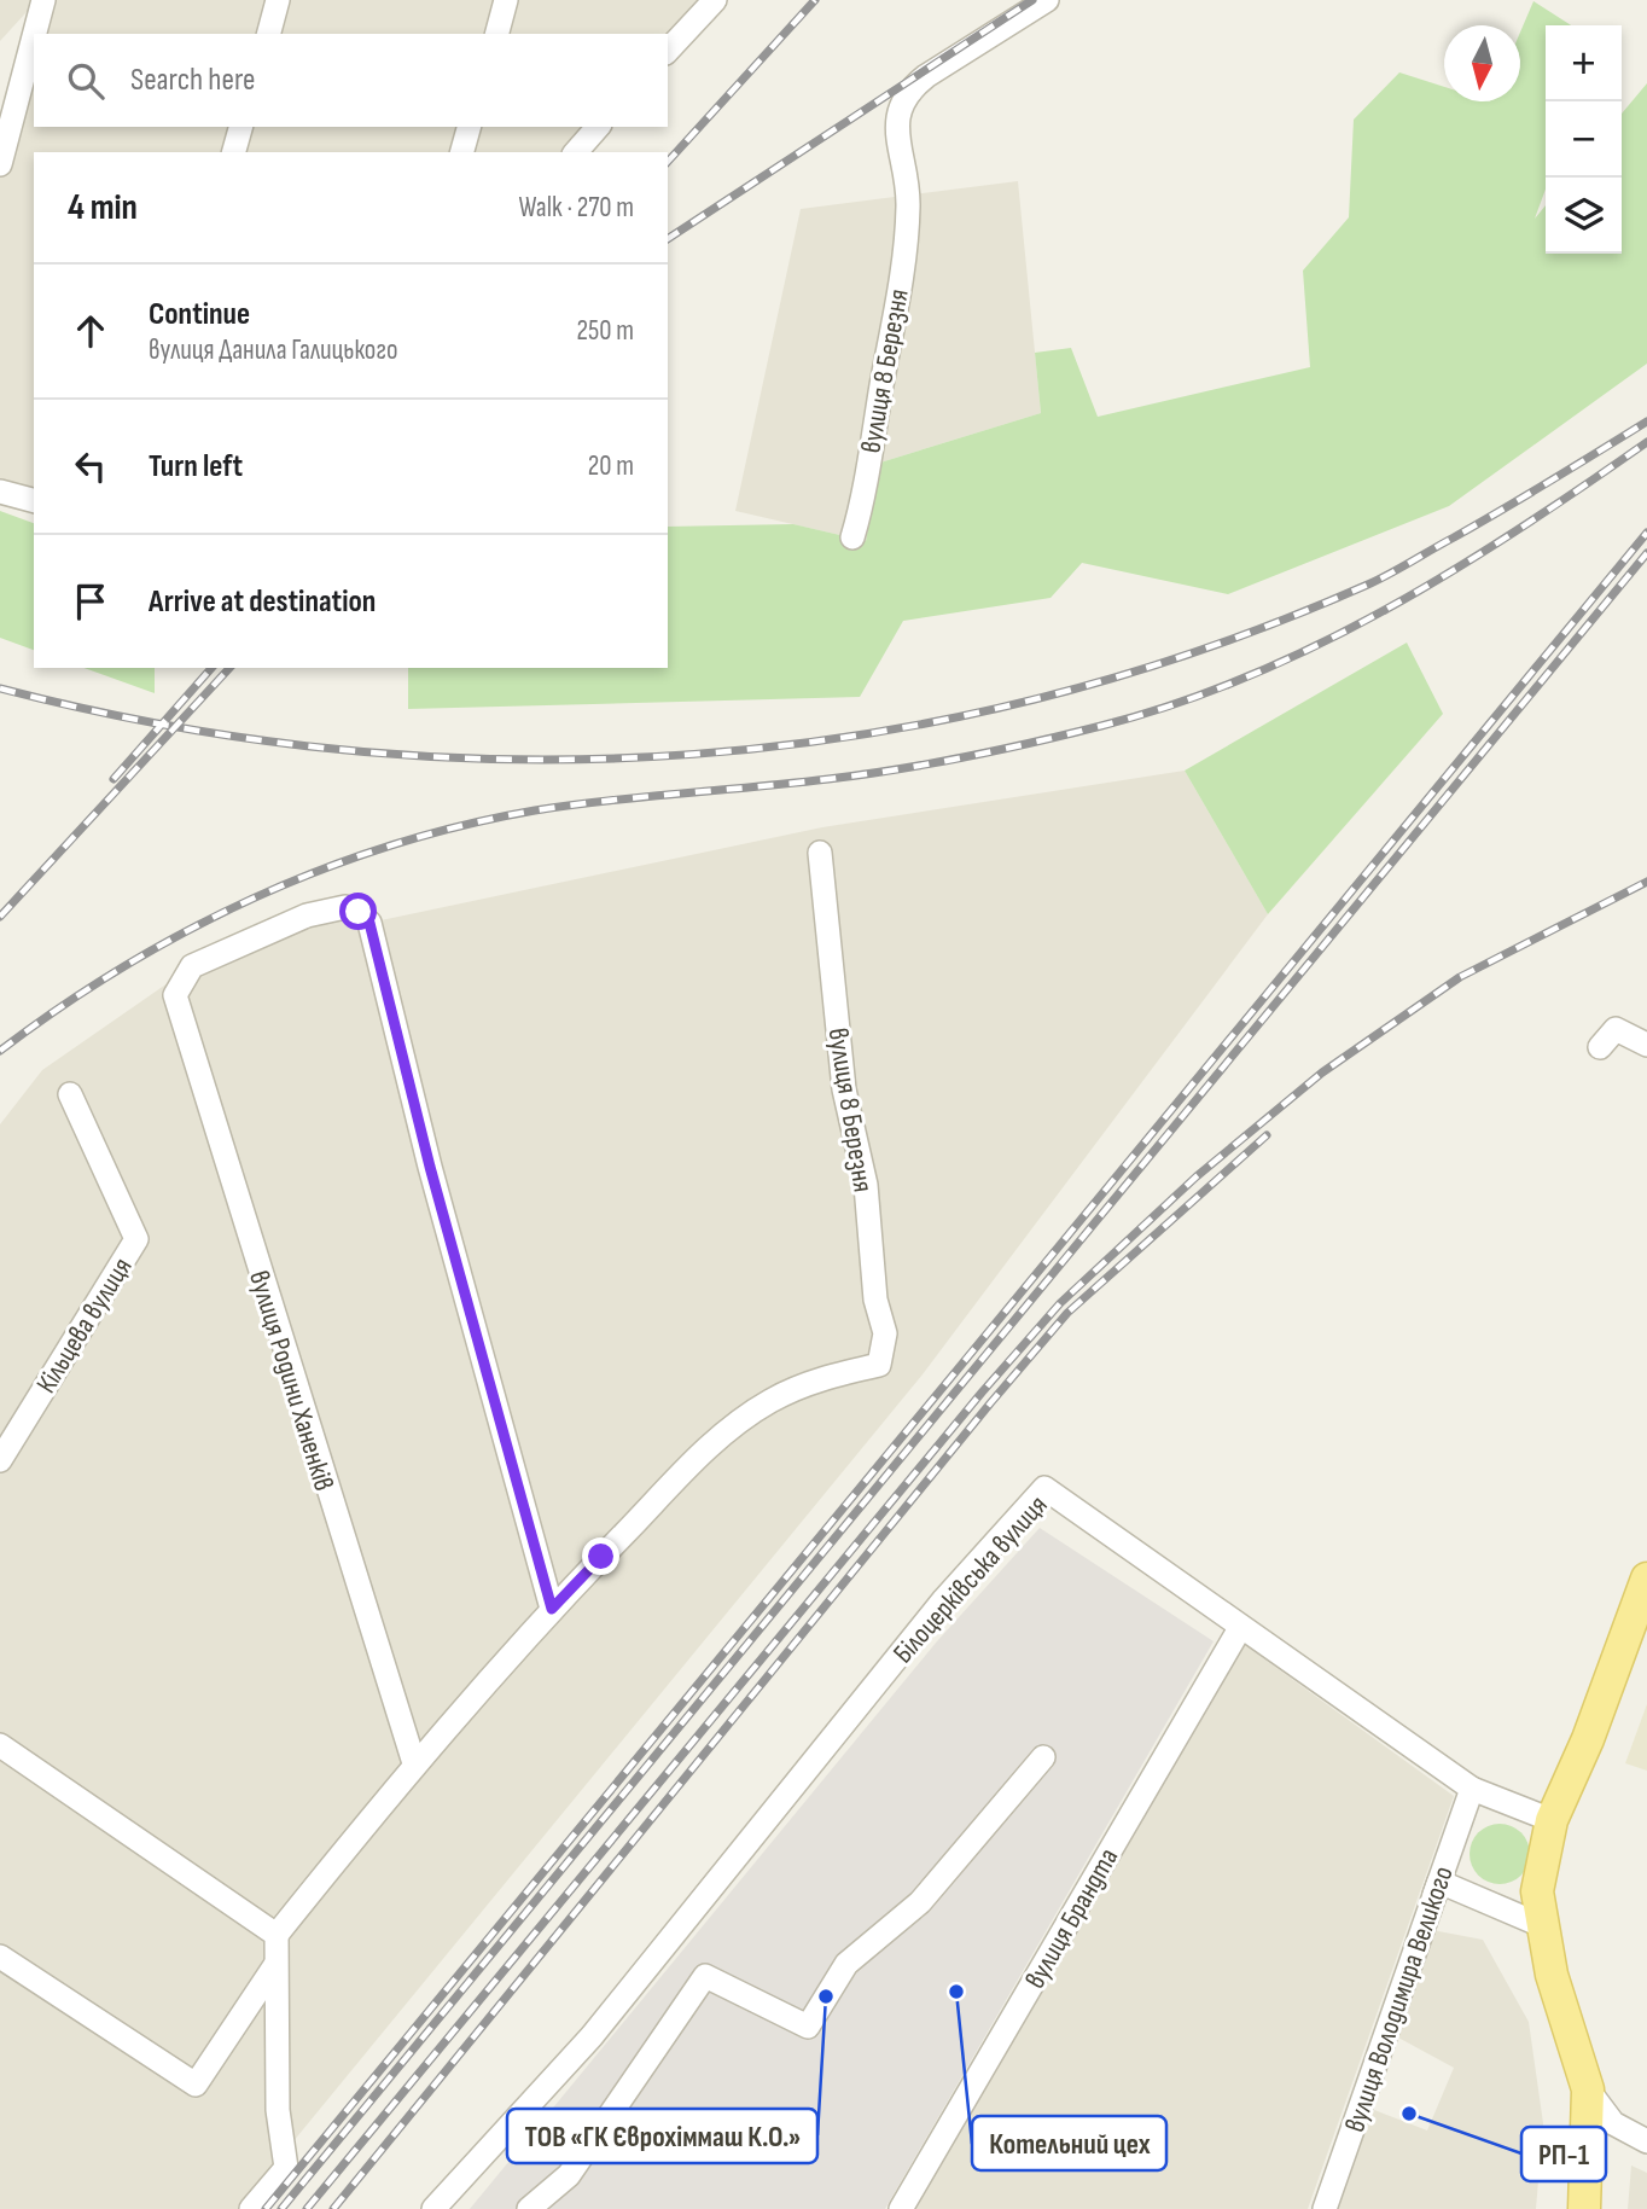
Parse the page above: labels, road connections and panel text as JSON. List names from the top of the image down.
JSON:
{
  "streets": {
    "street": [
      "вулиця 8 Березня",
      "Кільцева вулиця",
      "вулиця Родини Ханенків",
      "Білоцерківська вулиця",
      "вулиця Брандта",
      "вулиця Володимира Великого"
    ]
  },
  "crossings": [
    ["вулиця 8 Березня", "вулиця Родини Ханенків"],
    ["Білоцерківська вулиця", "вулиця Брандта"],
    ["Білоцерківська вулиця", "вулиця Володимира Великого"]
  ],
  "places": ["Котельний цех", "ТОВ «ГК Єврохіммаш К.О.»", "РП-1"],
  "north": "bottom",
  "page": {
    "map_buttons": ["+", "−"],
    "search": "Search here",
    "heading": ["4 min", "Walk · 270 m"],
    "list": [
      ["Continue", "вулиця Данила Галицького", "250 m"],
      ["Turn left", "20 m"],
      "Arrive at destination"
    ]
  }
}
